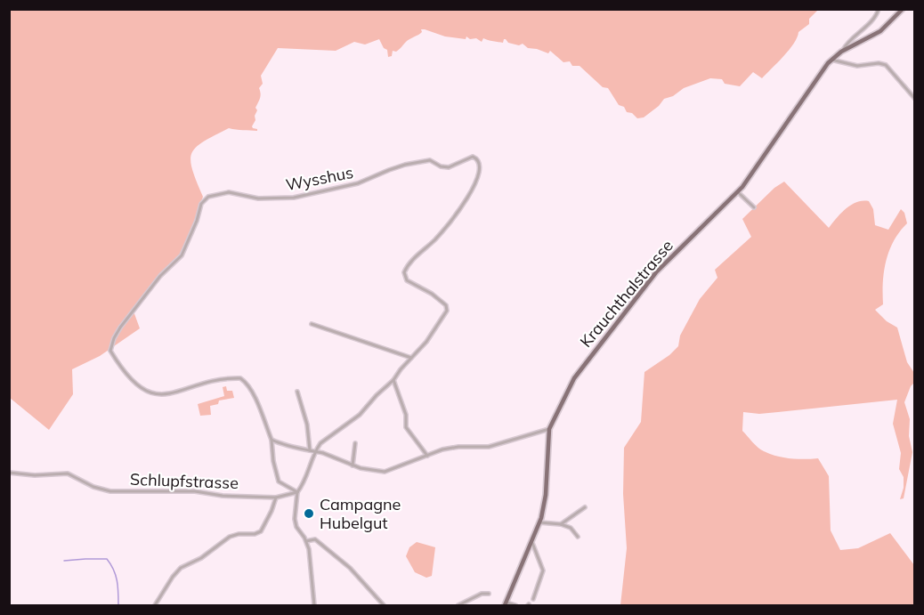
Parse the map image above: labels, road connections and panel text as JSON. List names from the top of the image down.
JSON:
{
  "streets": {
    "main road": ["Krauchthalstrasse"],
    "street": ["Wysshus", "Schlupfstrasse"]
  },
  "places": ["Campagne Hubelgut"]
}
